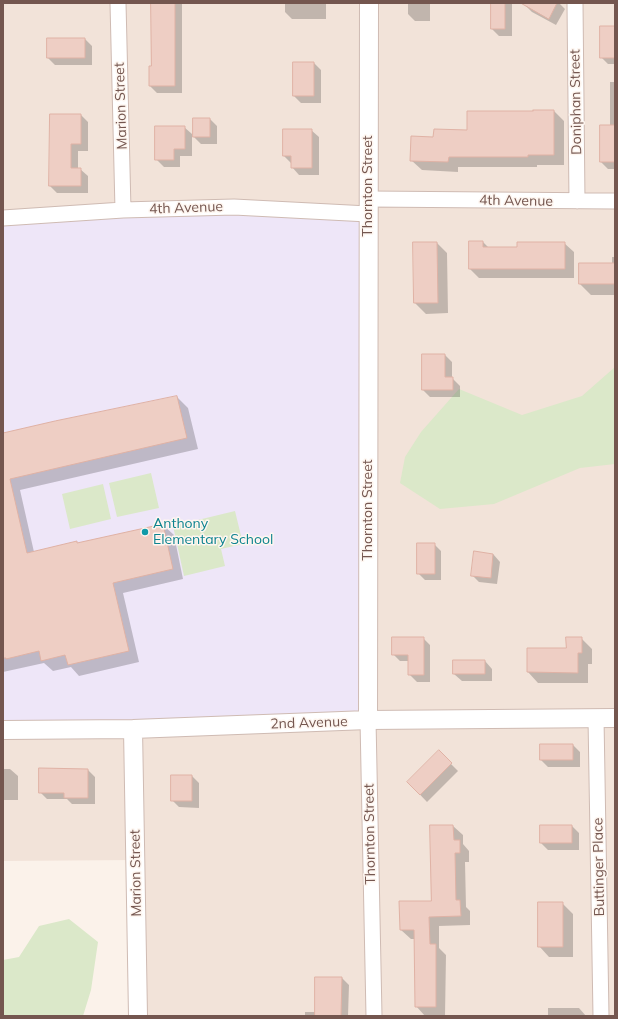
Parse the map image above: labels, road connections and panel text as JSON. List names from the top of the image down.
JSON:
{
  "streets": {
    "street": [
      "Doniphan Street",
      "Marion Street",
      "Thornton Street",
      "4th Avenue",
      "2nd Avenue",
      "Buttinger Place"
    ]
  },
  "crossings": [
    ["Doniphan Street", "4th Avenue"],
    ["Marion Street", "4th Avenue"],
    ["Marion Street", "2nd Avenue"],
    ["Thornton Street", "4th Avenue"],
    ["Thornton Street", "2nd Avenue"],
    ["2nd Avenue", "Buttinger Place"]
  ],
  "places": ["Anthony Elementary School"]
}
